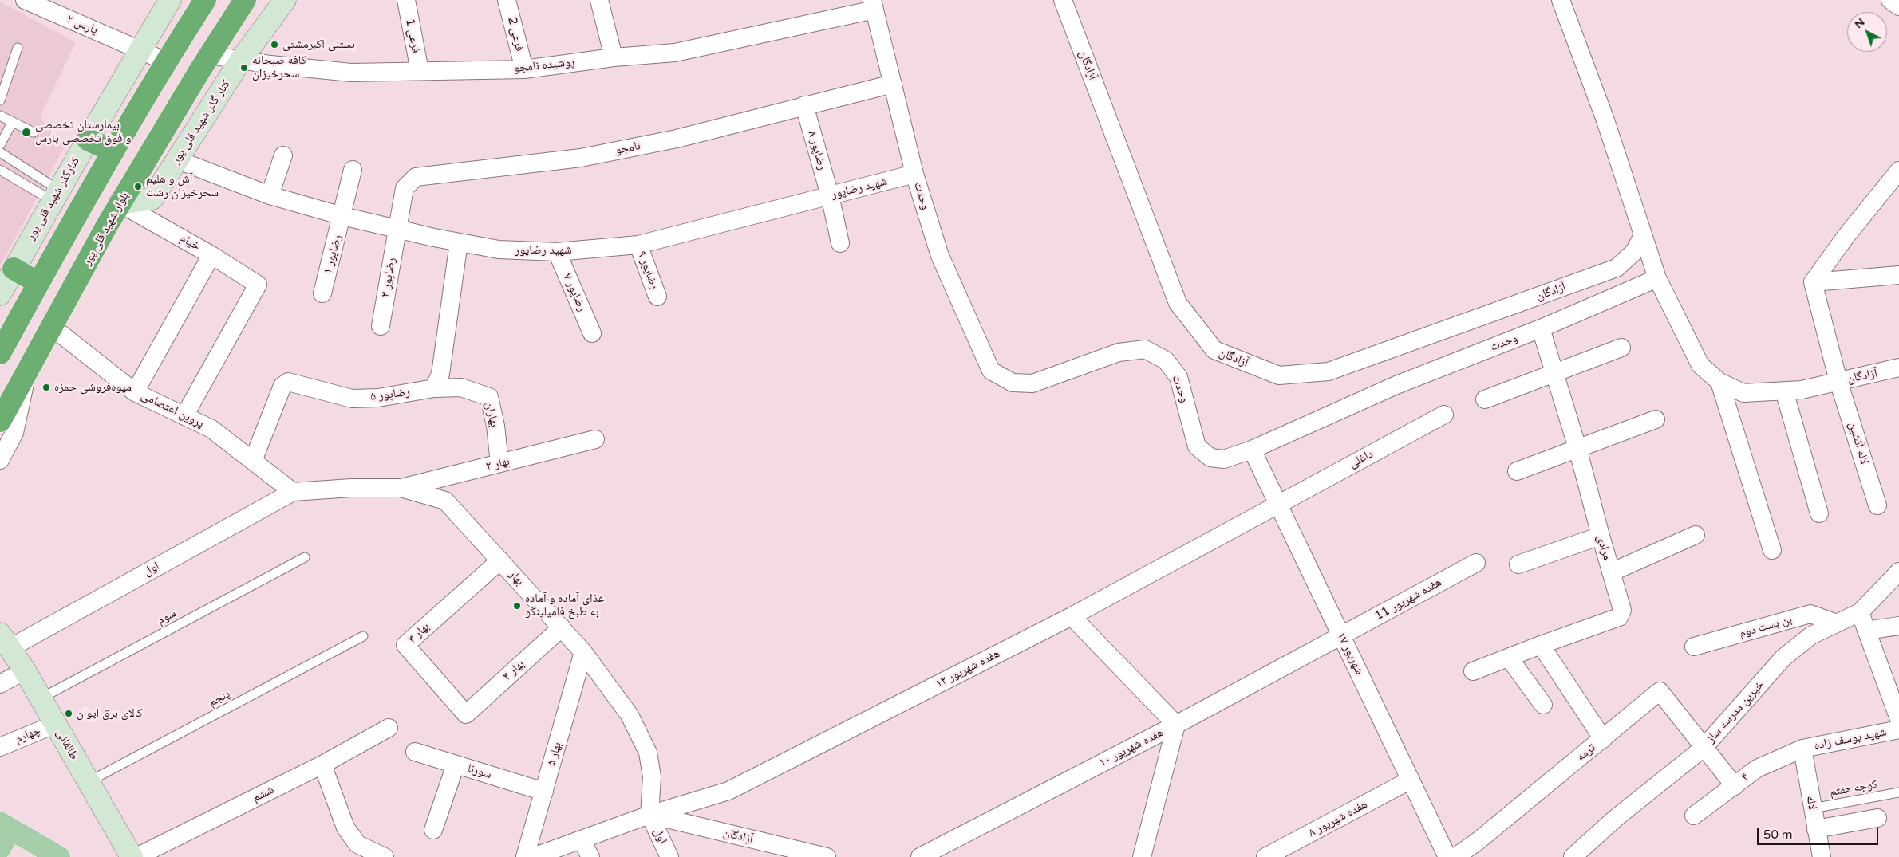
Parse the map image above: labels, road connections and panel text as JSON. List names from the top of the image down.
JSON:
{
  "streets": {
    "highway": ["بلوار شهید قلی پور"],
    "street": [
      "پارس ۲",
      "فرعی 2",
      "فرعی 1",
      "پوشیده نامجو",
      "آزادگان",
      "کنار گذر شهید قلی پور",
      "نامجو",
      "رضاپور ۸",
      "شهید رضاپور",
      "وحدت",
      "کنارگذر شهید قلی پور",
      "خیام",
      "رضاپور ۱",
      "رضاپور ۹",
      "رضاپور ۳",
      "رضاپور ۷",
      "رضاپور ۵",
      "پروین اعتصامی",
      "بهاران",
      "لاله آتشین",
      "داغلی",
      "بهار ۲",
      "مرادی",
      "اول",
      "بهار",
      "هفده شهریور 11",
      "بن بست دوم",
      "بهار ۳",
      "۱۷ شهریور",
      "هفده شهریور ۱۲",
      "بهار ۴",
      "خیرین مدرسه ساز",
      "چهارم",
      "شهید یوسف زاده",
      "طالقانی",
      "هفده شهریور ۱۰",
      "ترمه",
      "بهار ۵",
      "سورنا",
      "۴",
      "ششم",
      "لاله",
      "هفده شهریور ۸"
    ],
    "lane": ["سوم", "پنجم", "کوچه هفتم"]
  },
  "crossings": [
    ["پارس ۲", "کنارگذر شهید قلی پور"],
    ["فرعی 2", "پوشیده نامجو"],
    ["فرعی 1", "پوشیده نامجو"],
    ["پوشیده نامجو", "کنار گذر شهید قلی پور"],
    ["پوشیده نامجو", "وحدت"],
    ["پوشیده نامجو", "بلوار شهید قلی پور"],
    ["آزادگان", "وحدت"],
    ["آزادگان", "لاله آتشین"],
    ["آزادگان", "اول"],
    ["آزادگان", "بهار"],
    ["آزادگان", "هفده شهریور ۱۲"],
    ["کنار گذر شهید قلی پور", "شهید رضاپور"],
    ["کنار گذر شهید قلی پور", "بلوار شهید قلی پور"],
    ["کنار گذر شهید قلی پور", "خیام"],
    ["نامجو", "رضاپور ۸"],
    ["نامجو", "شهید رضاپور"],
    ["نامجو", "وحدت"],
    ["نامجو", "رضاپور ۳"],
    ["رضاپور ۸", "شهید رضاپور"],
    ["شهید رضاپور", "وحدت"],
    ["شهید رضاپور", "رضاپور ۱"],
    ["شهید رضاپور", "رضاپور ۹"],
    ["شهید رضاپور", "رضاپور ۳"],
    ["شهید رضاپور", "رضاپور ۷"],
    ["وحدت", "مرادی"],
    ["وحدت", "۱۷ شهریور"],
    ["بلوار شهید قلی پور", "خیام"],
    ["بلوار شهید قلی پور", "پروین اعتصامی"],
    ["خیام", "پروین اعتصامی"],
    ["رضاپور ۵", "پروین اعتصامی"],
    ["رضاپور ۵", "بهاران"],
    ["پروین اعتصامی", "اول"],
    ["پروین اعتصامی", "بهار"],
    ["بهاران", "بهار ۲"],
    ["داغلی", "۱۷ شهریور"],
    ["داغلی", "هفده شهریور ۱۲"],
    ["بهار ۲", "بهار"],
    ["اول", "بهار"],
    ["اول", "هفده شهریور ۱۲"],
    ["اول", "طالقانی"],
    ["بهار", "بهار ۳"],
    ["بهار", "هفده شهریور ۱۲"],
    ["بهار", "بهار ۴"],
    ["بهار", "بهار ۵"],
    ["هفده شهریور 11", "۱۷ شهریور"],
    ["هفده شهریور 11", "هفده شهریور ۱۰"],
    ["سوم", "طالقانی"],
    ["بن بست دوم", "خیرین مدرسه ساز"],
    ["بهار ۳", "بهار ۴"],
    ["۱۷ شهریور", "هفده شهریور ۱۲"],
    ["۱۷ شهریور", "هفده شهریور ۱۰"],
    ["۱۷ شهریور", "هفده شهریور ۸"],
    ["پنجم", "طالقانی"],
    ["خیرین مدرسه ساز", "ترمه"],
    ["چهارم", "طالقانی"],
    ["شهید یوسف زاده", "۴"],
    ["شهید یوسف زاده", "لاله"],
    ["بهار ۵", "سورنا"],
    ["۴", "لاله"],
    ["کوچه هفتم", "لاله"]
  ],
  "places": [
    "بستنی اکبرمشتی",
    "کافه صبحانه سحرخیزان",
    "بیمارستان تخصصی و فوق تخصصی پارس",
    "آش و هلیم سحرخیزان رشت",
    "میوه‌فروشی حمزه",
    "غذای آماده و آماده به طبخ فامیلینگو",
    "کالای برق ایوان"
  ],
  "scale_bar": "50 m",
  "north": "top left"
}
